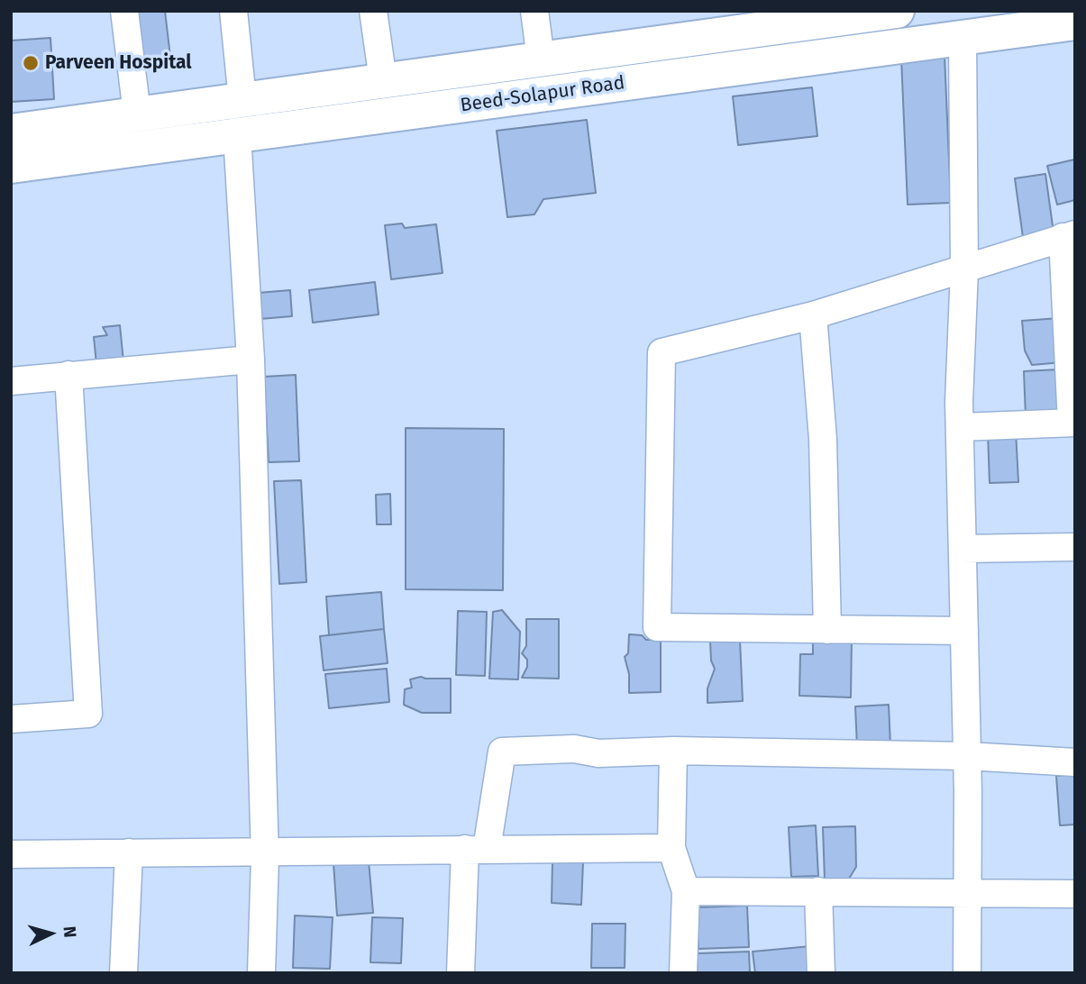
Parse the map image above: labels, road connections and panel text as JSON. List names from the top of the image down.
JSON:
{
  "streets": {
    "main road": ["Beed-Solapur Road"]
  },
  "places": ["Parveen Hospital"],
  "north": "right"
}
